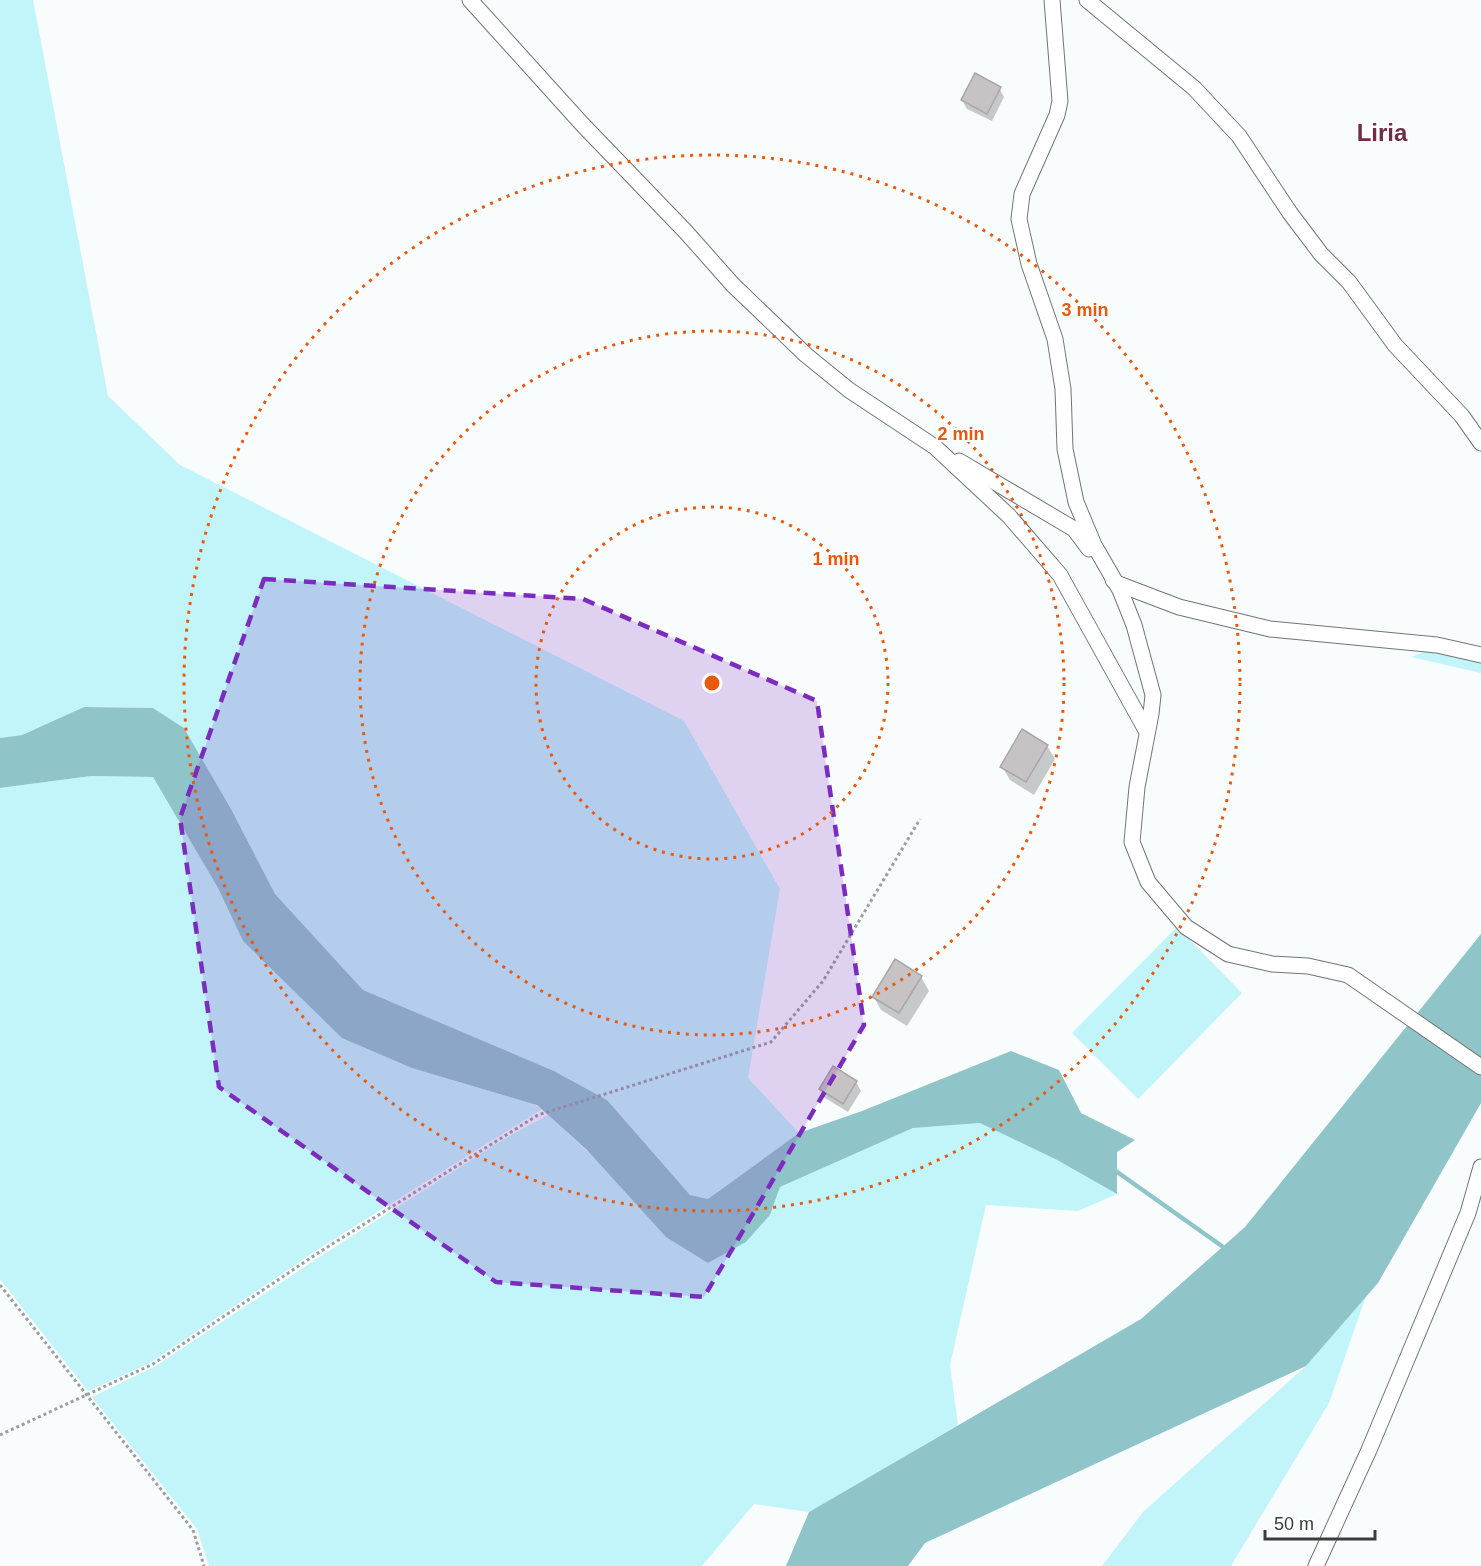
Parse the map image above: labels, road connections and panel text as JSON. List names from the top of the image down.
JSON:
{
  "districts": ["Liria"],
  "scale_bar": "50 m",
  "rings": ["3 min", "2 min", "1 min"]
}
